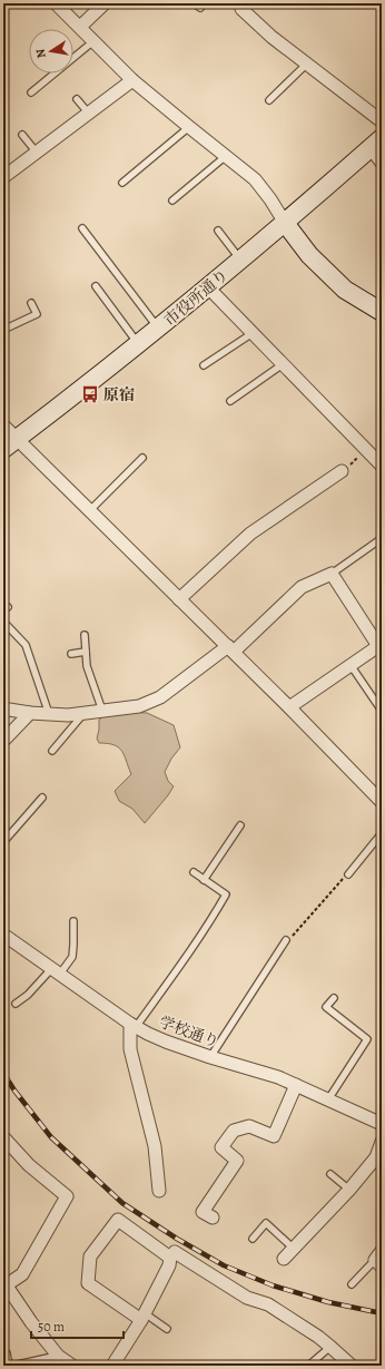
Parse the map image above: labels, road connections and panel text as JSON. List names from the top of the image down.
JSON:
{
  "streets": {
    "street": ["市役所通り", "学校通り"]
  },
  "places": {
    "bus stop": ["原宿"]
  },
  "scale_bar": "50 m",
  "north": "left"
}
